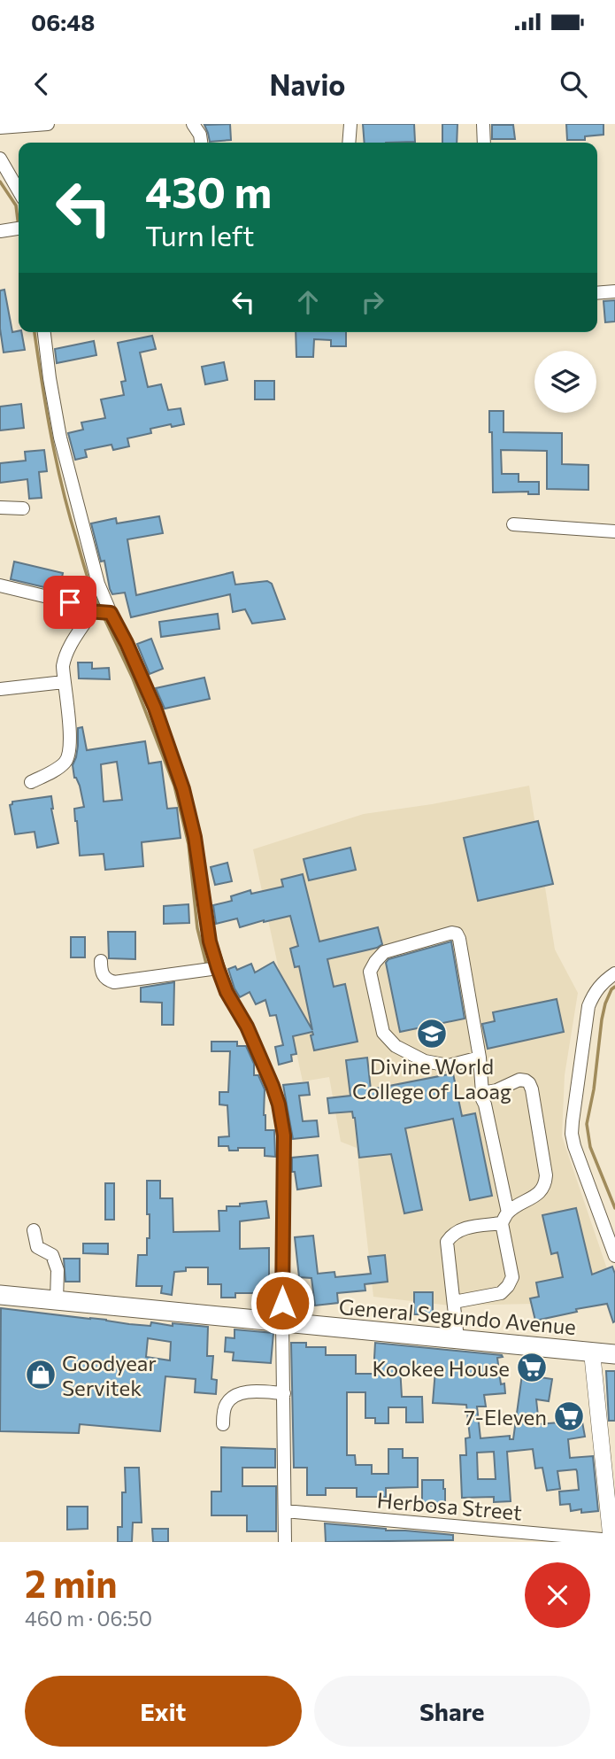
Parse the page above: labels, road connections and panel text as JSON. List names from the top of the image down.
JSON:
{
  "streets": {
    "highway": ["General Segundo Avenue"],
    "street": ["Herbosa Street"]
  },
  "places": {
    "school or university": ["Divine World College of Laoag"],
    "supermarket": ["Kookee House", "7-Eleven"],
    "shop": ["Goodyear Servitek"]
  },
  "page": {
    "status": "06:48",
    "header": "Navio",
    "turn": ["430 m", "Turn left"],
    "heading": ["2 min", "460 m · 06:50"],
    "buttons": ["Exit", "Share"]
  }
}
